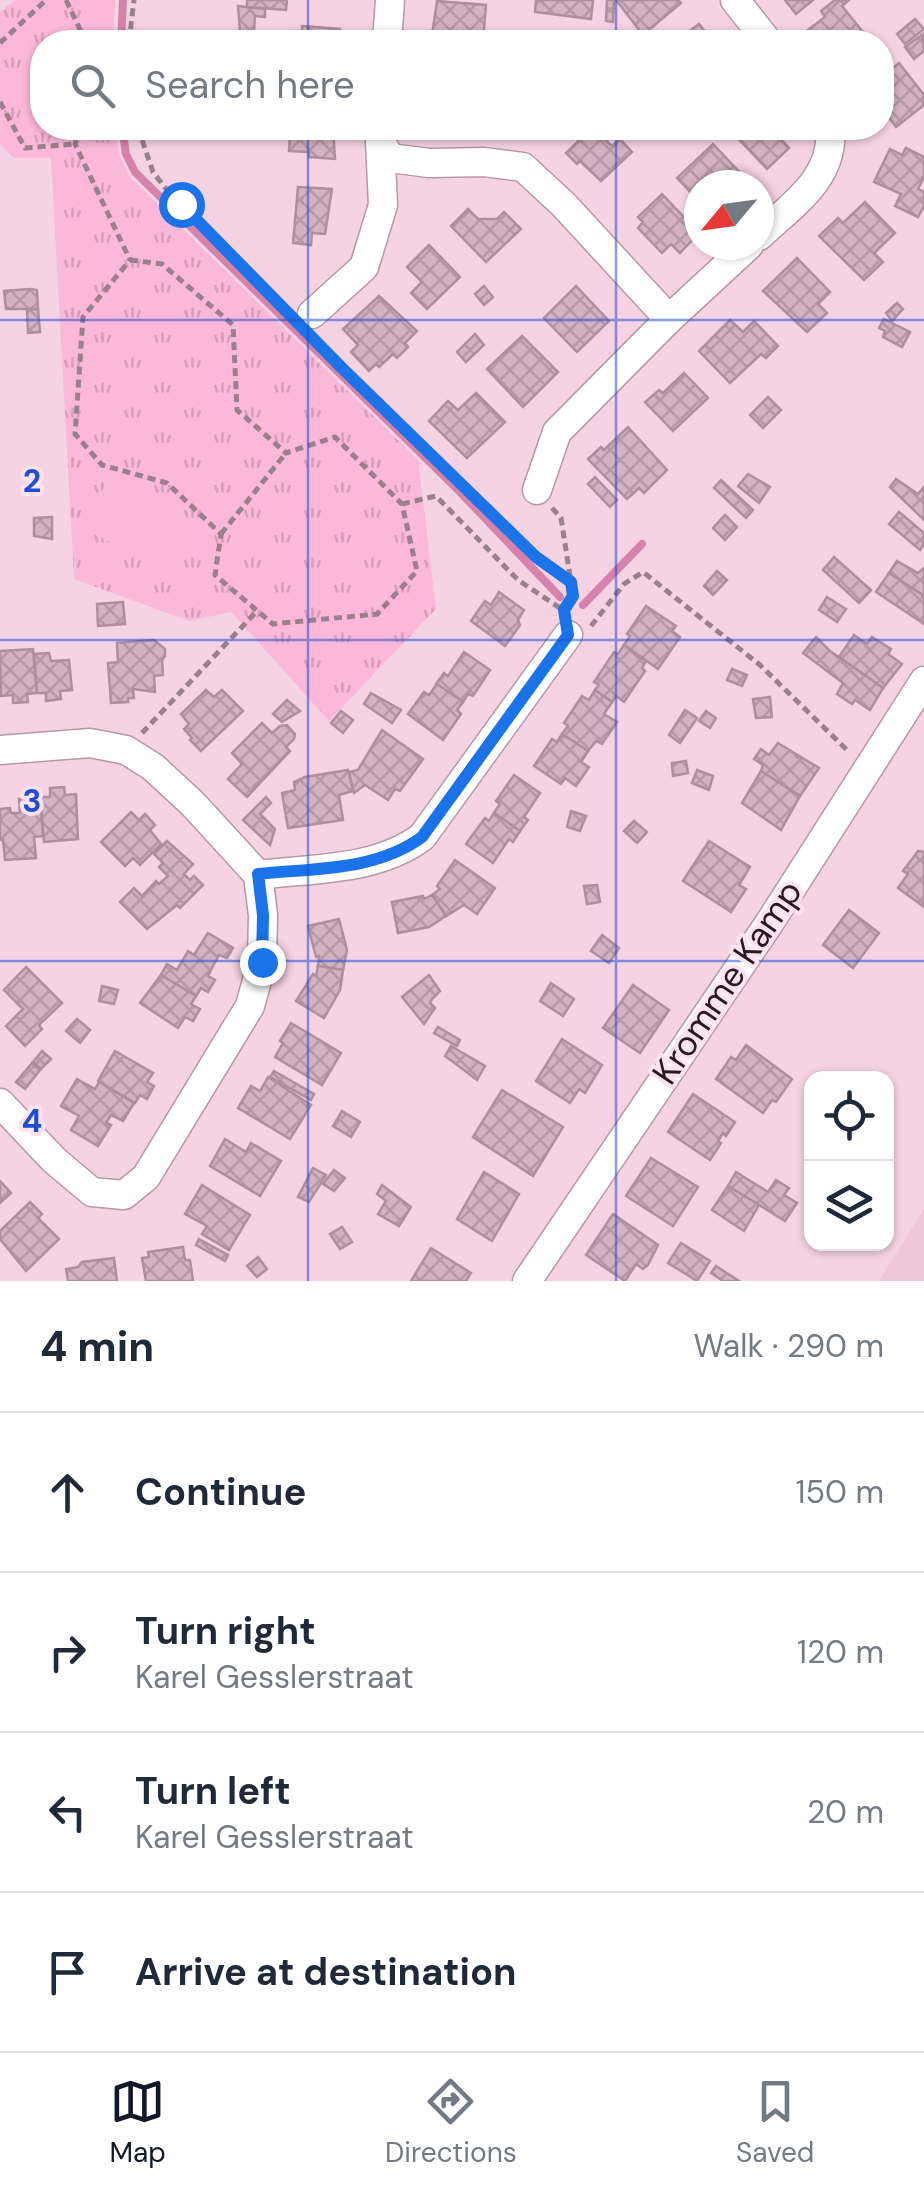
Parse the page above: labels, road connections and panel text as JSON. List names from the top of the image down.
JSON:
{
  "streets": {
    "street": ["Kromme Kamp"]
  },
  "north": "bottom left",
  "page": {
    "search": "Search here",
    "heading": ["4 min", "Walk · 290 m"],
    "list": [
      ["Continue", "150 m"],
      ["Turn right", "Karel Gesslerstraat", "120 m"],
      ["Turn left", "Karel Gesslerstraat", "20 m"],
      "Arrive at destination"
    ],
    "nav": ["Map", "Directions", "Saved"]
  },
  "grid": {
    "rows": ["2", "3", "4"]
  }
}
